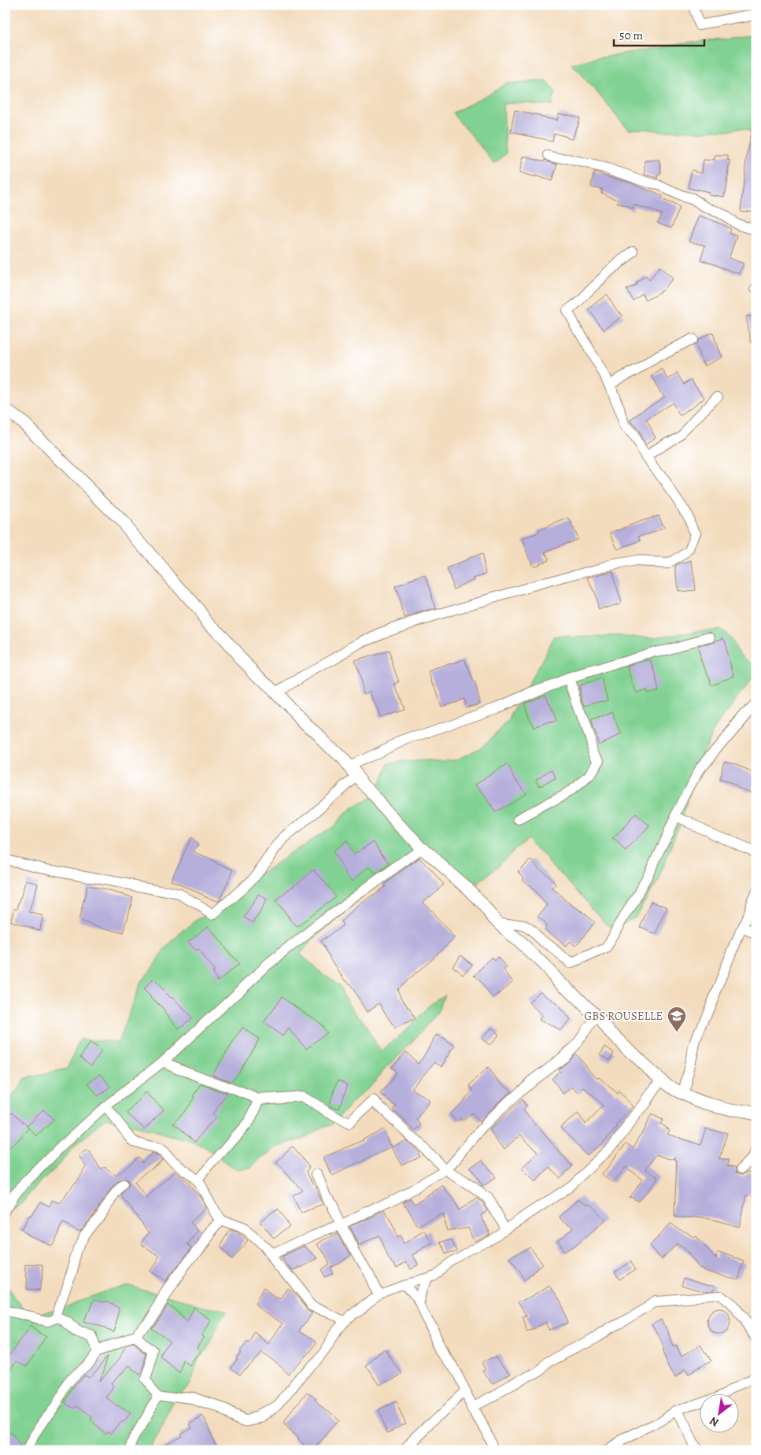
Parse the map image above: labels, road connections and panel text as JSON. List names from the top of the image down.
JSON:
{
  "places": {
    "school or university": ["GBS ROUSELLE"]
  },
  "scale_bar": "50 m",
  "north": "bottom left"
}
